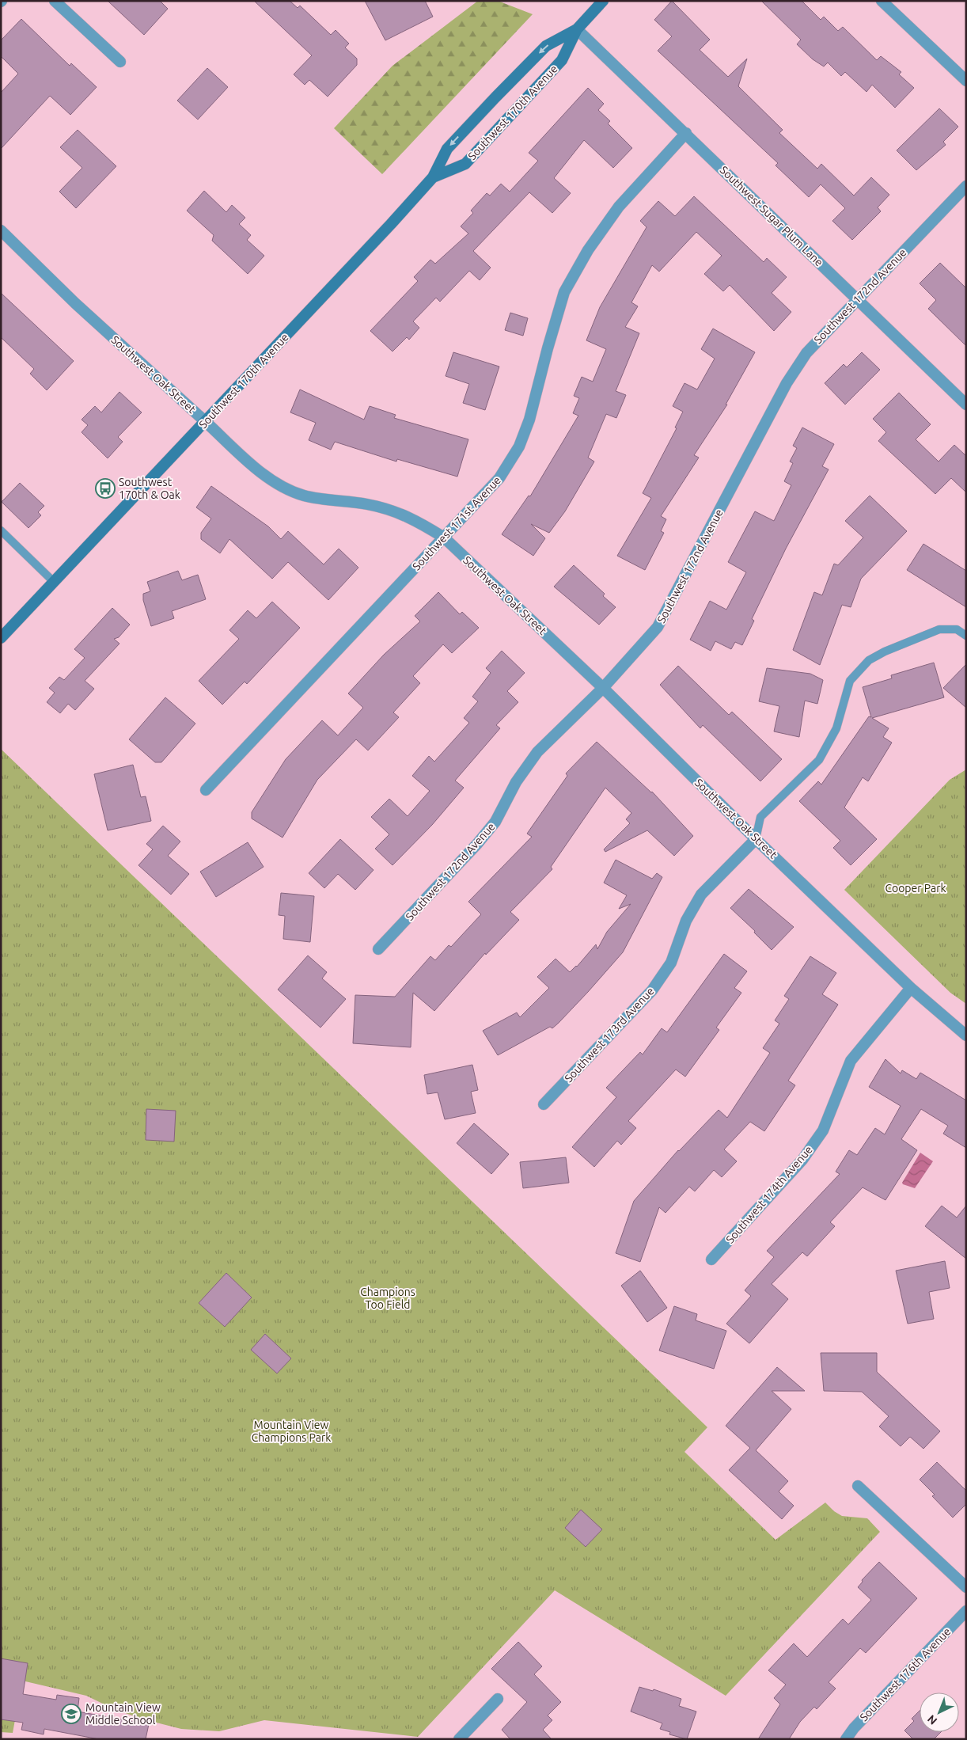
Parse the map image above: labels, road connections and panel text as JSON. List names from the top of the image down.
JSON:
{
  "streets": {
    "main road": ["Southwest 170th Avenue"],
    "street": [
      "Southwest Sugar Plum Lane",
      "Southwest 172nd Avenue",
      "Southwest Oak Street",
      "Southwest 171st Avenue",
      "Southwest 173rd Avenue",
      "Southwest 174th Avenue",
      "Southwest 176th Avenue"
    ]
  },
  "crossings": [
    ["Southwest 170th Avenue", "Southwest Sugar Plum Lane"],
    ["Southwest 170th Avenue", "Southwest Oak Street"],
    ["Southwest Sugar Plum Lane", "Southwest 172nd Avenue"],
    ["Southwest Sugar Plum Lane", "Southwest 171st Avenue"],
    ["Southwest 172nd Avenue", "Southwest Oak Street"],
    ["Southwest Oak Street", "Southwest 171st Avenue"],
    ["Southwest Oak Street", "Southwest 173rd Avenue"],
    ["Southwest Oak Street", "Southwest 174th Avenue"]
  ],
  "parks": ["Cooper Park", "Champions Too Field", "Mountain View Champions Park"],
  "places": {
    "bus stop": ["Southwest 170th & Oak"],
    "school or university": ["Mountain View Middle School"]
  },
  "north": "bottom left"
}
